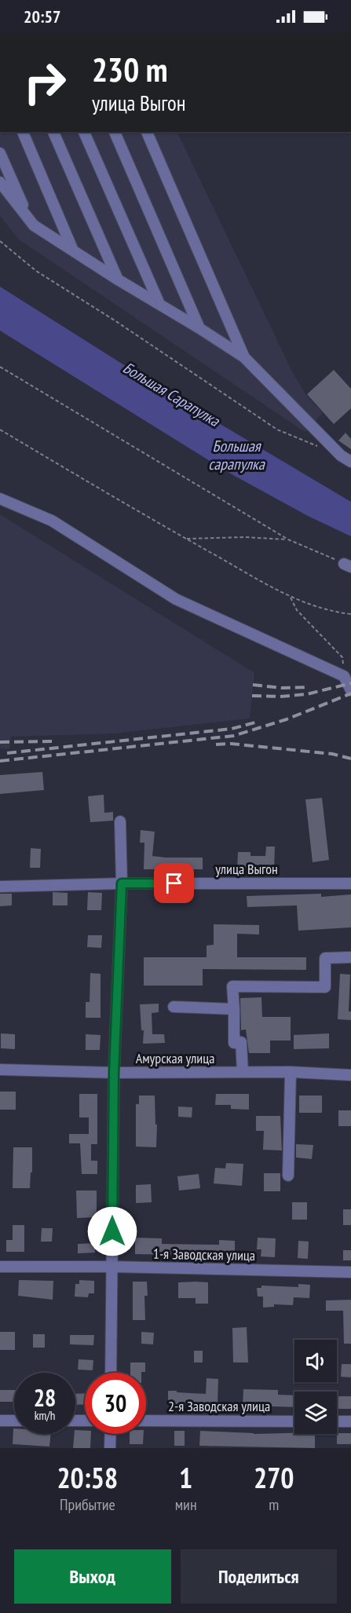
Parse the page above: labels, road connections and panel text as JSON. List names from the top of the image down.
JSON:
{
  "streets": {
    "street": [
      "улица Выгон",
      "Амурская улица",
      "1-я Заводская улица",
      "2-я Заводская улица"
    ]
  },
  "water": ["Большая Сарапулка", "Большая сарапулка"],
  "page": {
    "status": "20:57",
    "turn": ["230 m", "улица Выгон"],
    "speed": "28 km/h",
    "limit": "30",
    "eta": [
      "20:58",
      "Прибытие",
      "1",
      "мин",
      "270",
      "m"
    ],
    "buttons": ["Выход", "Поделиться"]
  }
}
